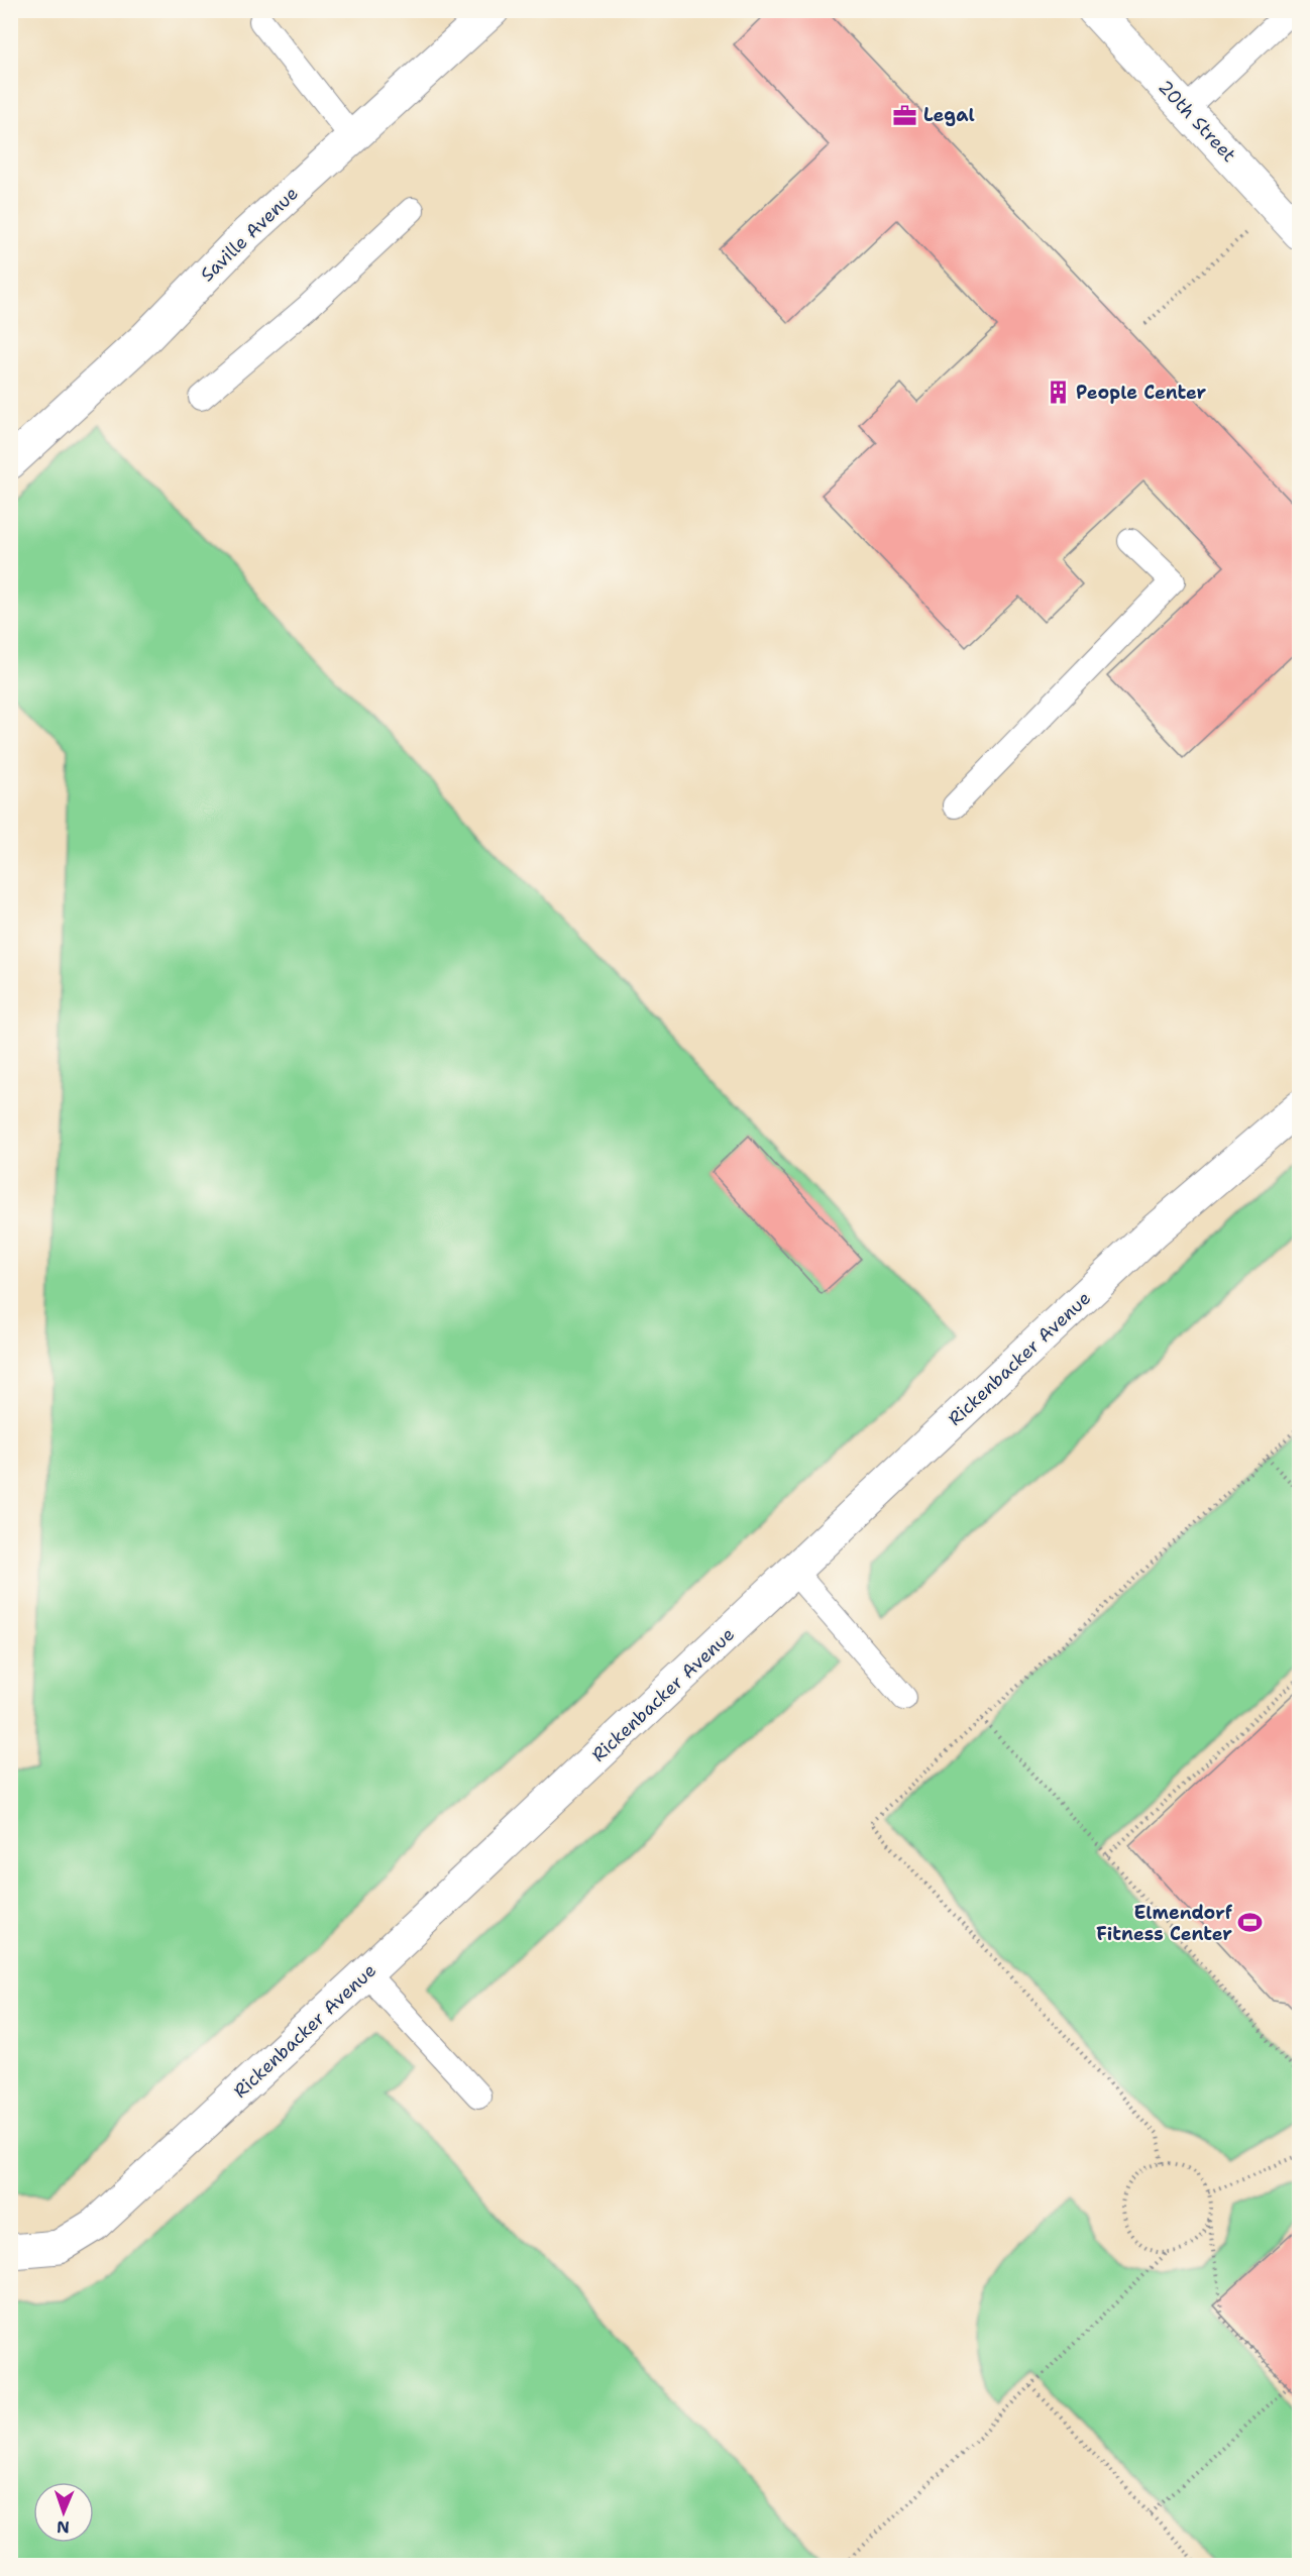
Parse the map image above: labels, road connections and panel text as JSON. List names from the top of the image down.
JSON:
{
  "streets": {
    "street": ["20th Street", "Saville Avenue", "Rickenbacker Avenue"]
  },
  "places": {
    "office": ["Legal"],
    "building": ["People Center"],
    "sports": ["Elmendorf Fitness Center"]
  },
  "north": "bottom"
}
